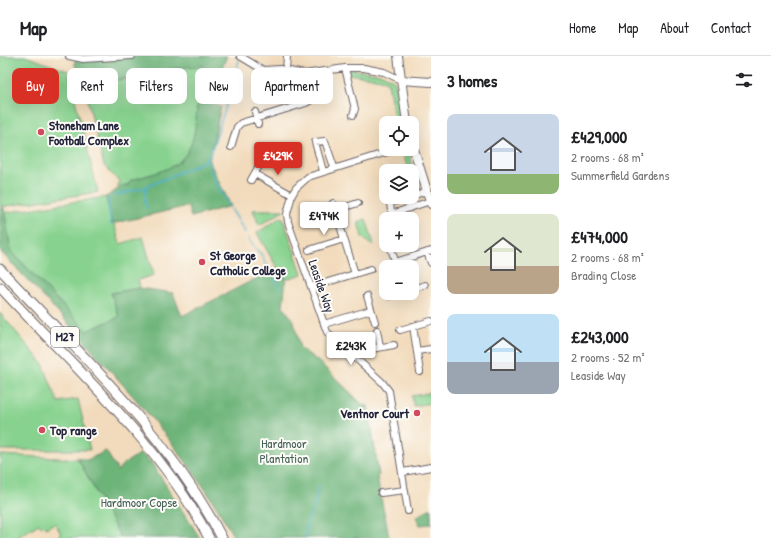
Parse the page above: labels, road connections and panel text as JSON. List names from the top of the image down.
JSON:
{
  "streets": {
    "highway": ["M27"],
    "street": ["Leaside Way"]
  },
  "parks": ["Hardmoor Plantation", "Hardmoor Copse"],
  "places": [
    "Stoneham Lane Football Complex",
    "St George Catholic College",
    "Ventnor Court",
    "Top range"
  ],
  "page": {
    "header": "Map",
    "nav": [
      "Home",
      "Map",
      "About",
      "Contact"
    ],
    "heading": "3 homes",
    "chip": [
      "Buy",
      "Rent",
      "Filters",
      "New",
      "Apartment"
    ],
    "list": [
      {
        "name": "£429,000",
        "note": "2 rooms · 68 m² · Summerfield Gardens"
      },
      {
        "name": "£474,000",
        "note": "2 rooms · 68 m² · Brading Close"
      },
      {
        "name": "£243,000",
        "note": "2 rooms · 52 m² · Leaside Way"
      }
    ],
    "map_buttons": ["+", "−"],
    "price": ["£429K", "£474K", "£243K"]
  }
}
